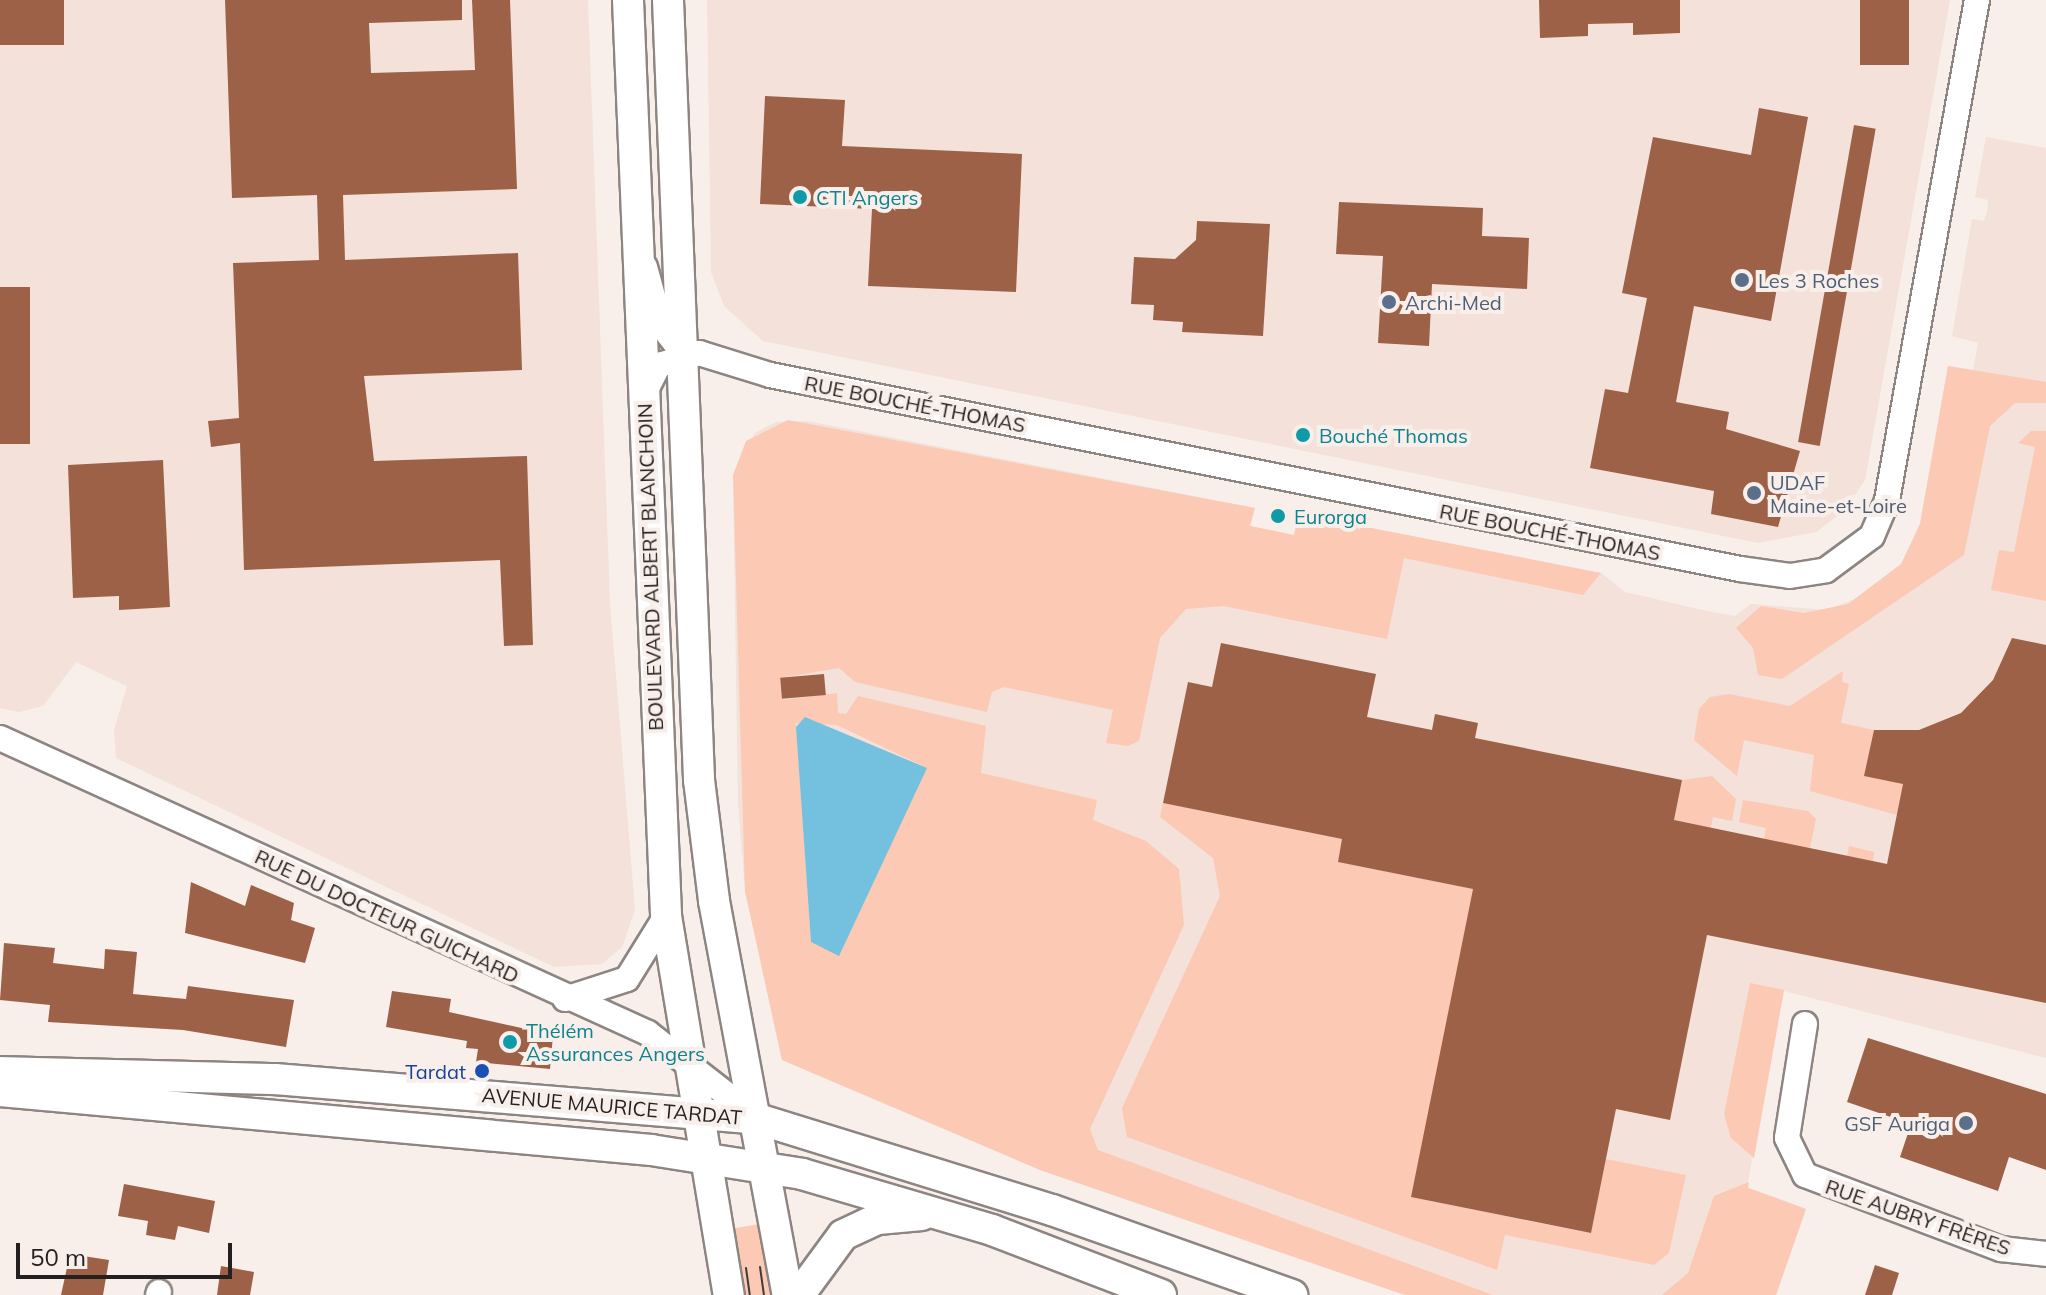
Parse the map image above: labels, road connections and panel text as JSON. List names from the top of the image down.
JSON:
{
  "streets": {
    "street": [
      "RUE BOUCHÉ-THOMAS",
      "BOULEVARD ALBERT BLANCHOIN",
      "RUE DU DOCTEUR GUICHARD",
      "AVENUE MAURICE TARDAT",
      "RUE AUBRY FRÈRES"
    ]
  },
  "crossings": [
    ["RUE BOUCHÉ-THOMAS", "BOULEVARD ALBERT BLANCHOIN"],
    ["BOULEVARD ALBERT BLANCHOIN", "RUE DU DOCTEUR GUICHARD"],
    ["BOULEVARD ALBERT BLANCHOIN", "AVENUE MAURICE TARDAT"],
    ["RUE DU DOCTEUR GUICHARD", "AVENUE MAURICE TARDAT"]
  ],
  "places": [
    "CTI Angers",
    "Les 3 Roches",
    "Archi-Med",
    "Bouché Thomas",
    "UDAF Maine-et-Loire",
    "Eurorga",
    "Thélém Assurances Angers",
    "Tardat",
    "GSF Auriga"
  ],
  "scale_bar": "50 m"
}
